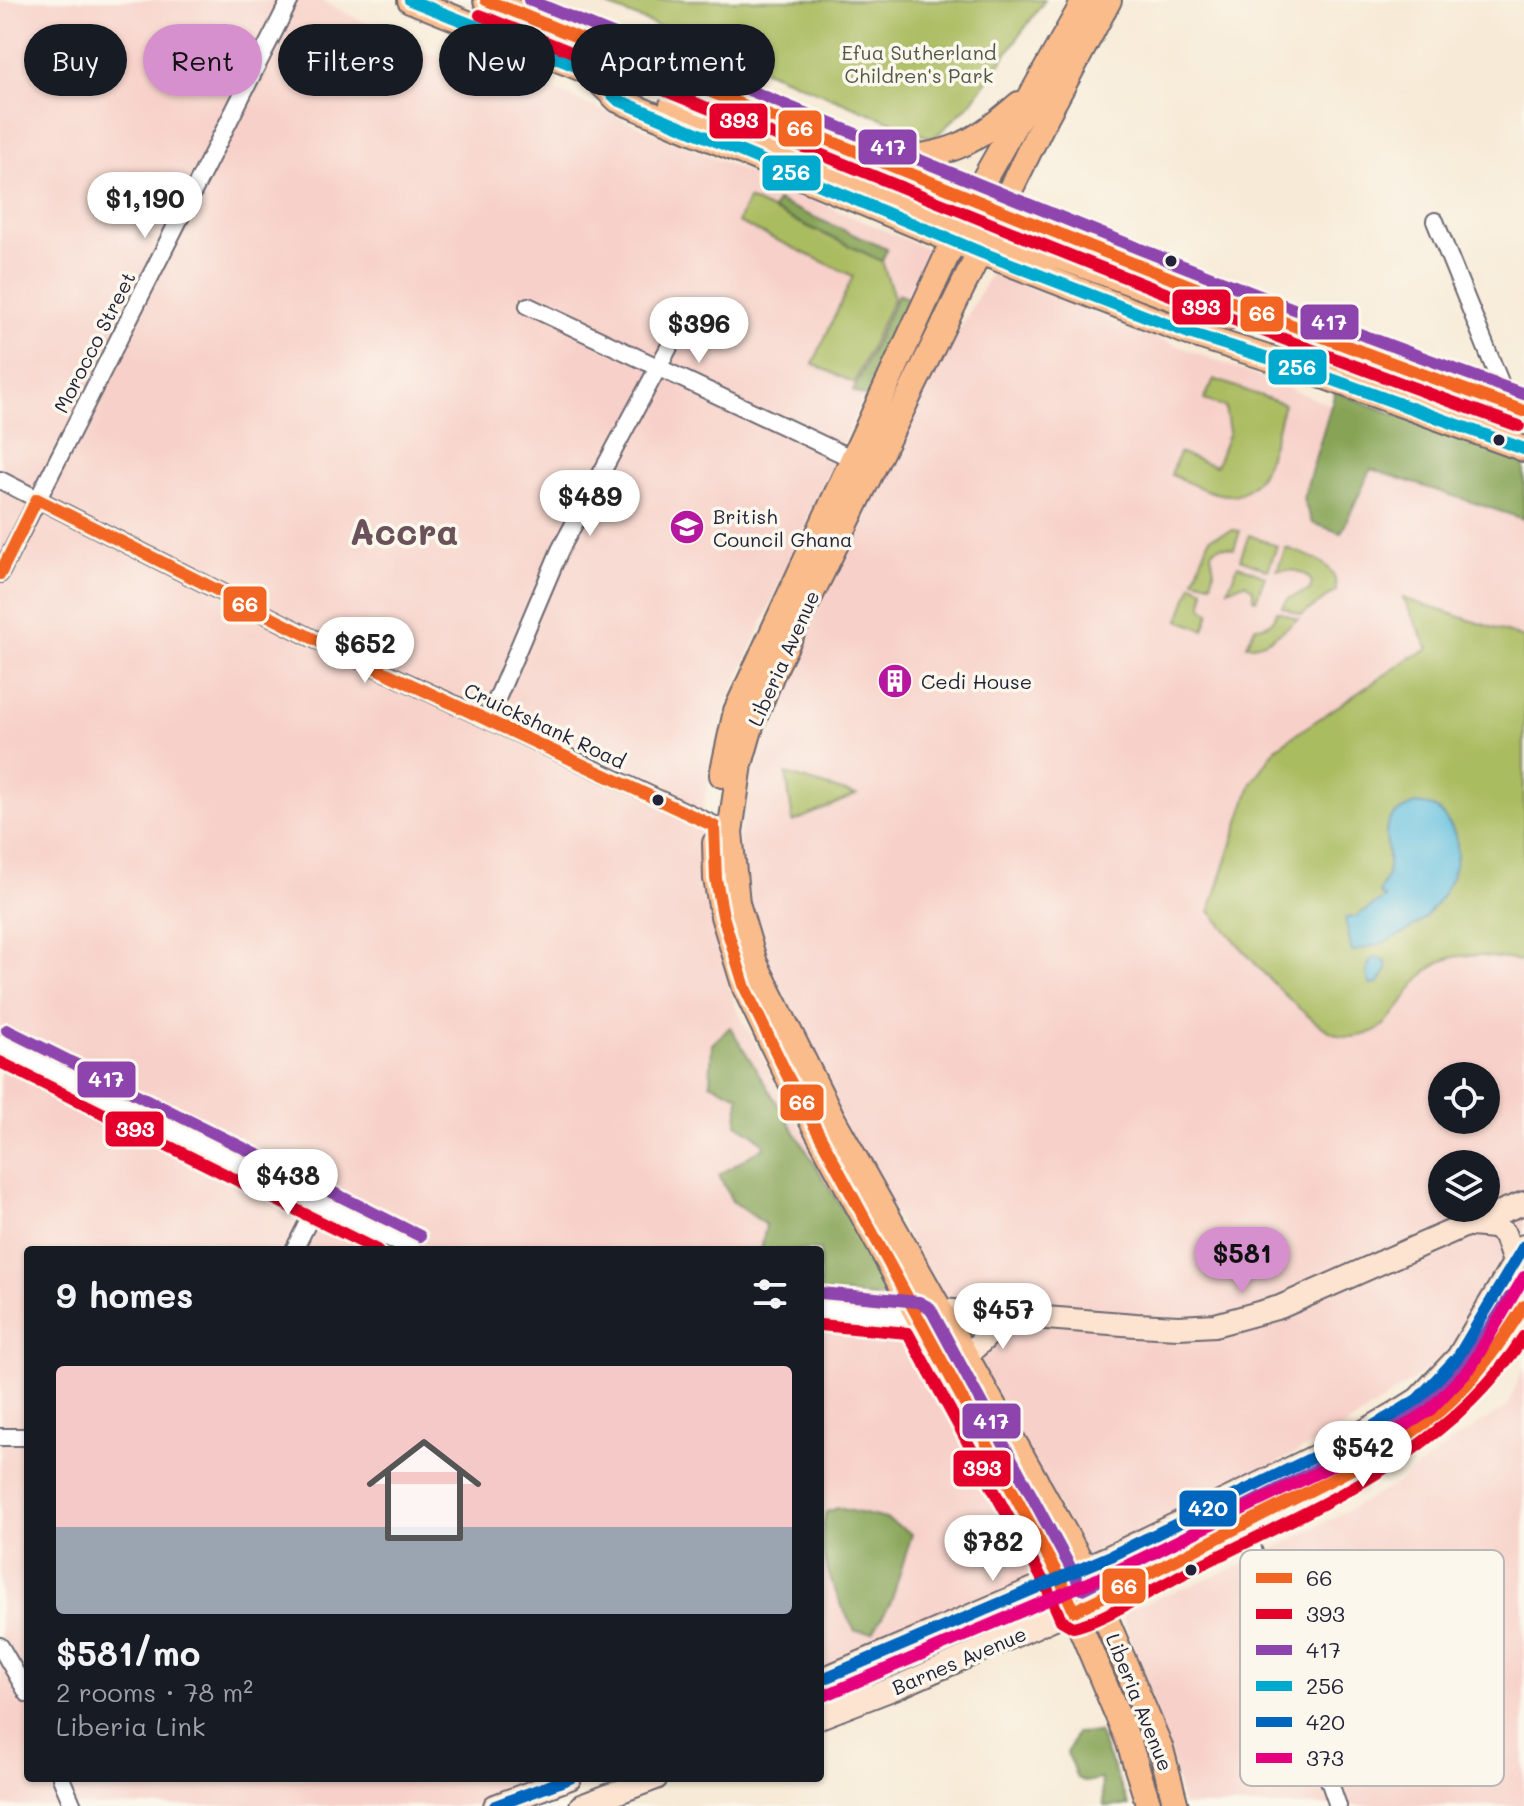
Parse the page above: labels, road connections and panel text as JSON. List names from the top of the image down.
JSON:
{
  "streets": {
    "main road": ["Liberia Avenue", "Barnes Avenue"],
    "street": ["Morocco Street", "Cruickshank Road"]
  },
  "crossings": [
    ["Morocco Street", "Cruickshank Road"],
    ["Liberia Avenue", "Cruickshank Road"],
    ["Liberia Avenue", "Barnes Avenue"]
  ],
  "districts": ["Accra"],
  "parks": ["Efua Sutherland Children's Park"],
  "places": {
    "school or university": ["British Council Ghana"],
    "building": ["Cedi House"]
  },
  "lines": [
    "transit line 66",
    "transit line 417",
    "transit line 256",
    "transit line 393",
    "transit line 420",
    "transit line 373"
  ],
  "legend": [
    "66",
    "393",
    "417",
    "256",
    "420",
    "373"
  ],
  "page": {
    "chip": [
      "Buy",
      "Rent",
      "Filters",
      "New",
      "Apartment"
    ],
    "price": [
      "$1,190",
      "$396",
      "$489",
      "$652",
      "$438",
      "$581",
      "$457",
      "$542",
      "$782"
    ],
    "heading": "9 homes",
    "list": [
      {
        "name": "$581/mo",
        "note": "2 rooms · 78 m² · Liberia Link"
      }
    ]
  }
}
